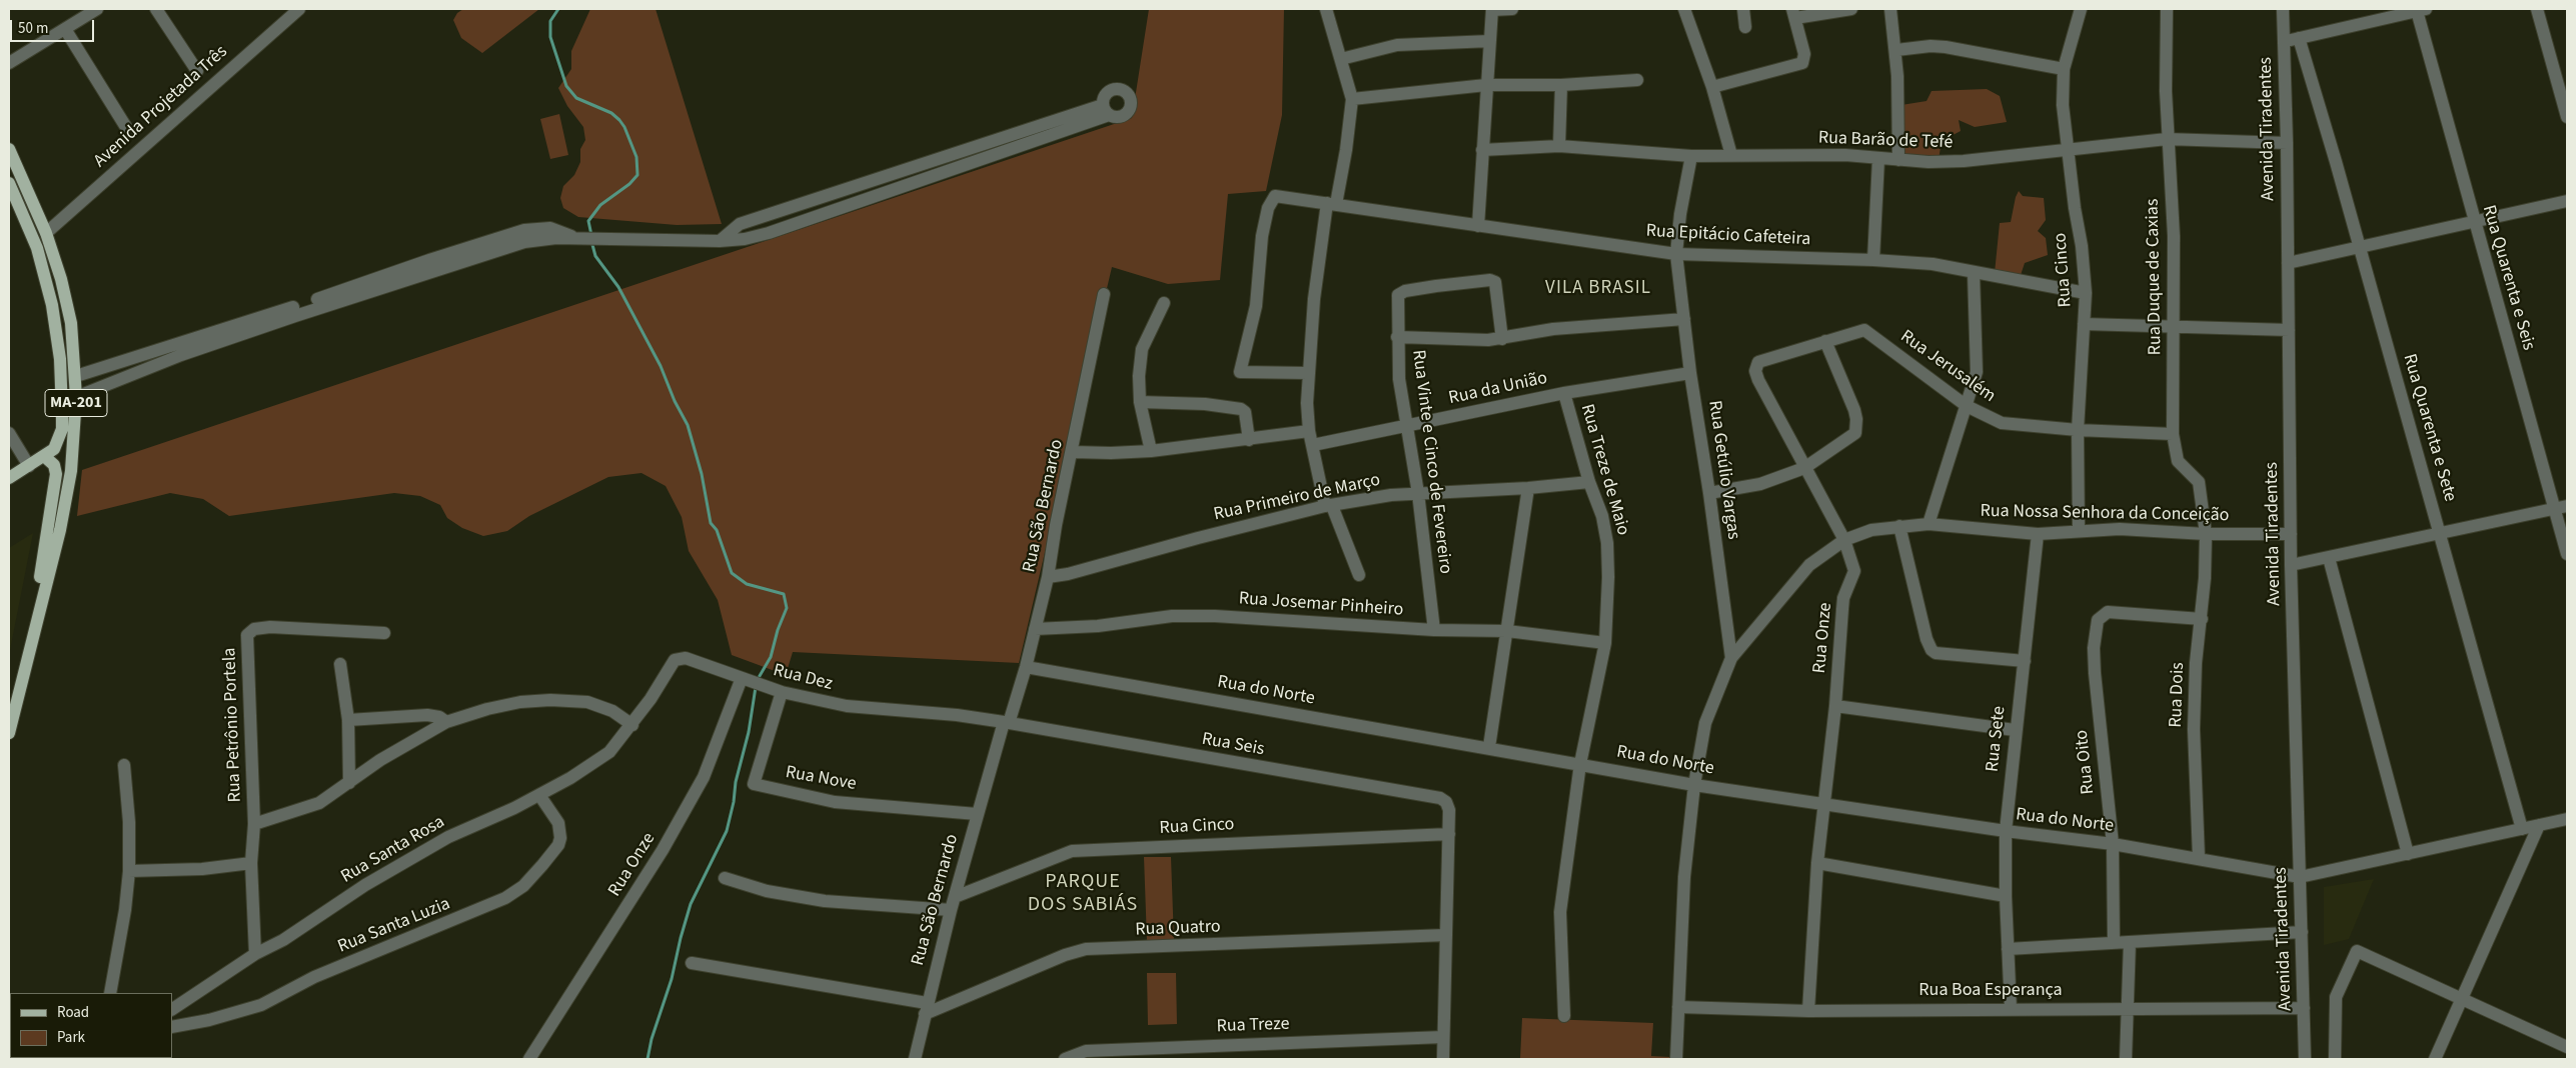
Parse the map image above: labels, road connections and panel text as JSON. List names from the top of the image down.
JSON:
{
  "streets": {
    "main road": ["MA-201"],
    "street": [
      "Avenida Projetada Três",
      "Avenida Tiradentes",
      "Rua Barão de Tefé",
      "Rua Epitácio Cafeteira",
      "Rua Cinco",
      "Rua Duque de Caxias",
      "Rua Quarenta e Seis",
      "Rua Jerusalém",
      "Rua da União",
      "Rua Quarenta e Sete",
      "Rua Vinte e Cinco de Fevereiro",
      "Rua Treze de Maio",
      "Rua Getúlio Vargas",
      "Rua Primeiro de Março",
      "Rua São Bernardo",
      "Rua Nossa Senhora da Conceição",
      "Rua Josemar Pinheiro",
      "Rua Onze",
      "Rua Dez",
      "Rua do Norte",
      "Rua Dois",
      "Rua Petrônio Portela",
      "Rua Sete",
      "Rua Seis",
      "Rua Oito",
      "Rua Nove",
      "Rua Santa Rosa",
      "Rua Santa Luzia",
      "Rua Quatro",
      "Rua Boa Esperança",
      "Rua Treze"
    ]
  },
  "crossings": [
    ["Avenida Projetada Três", "MA-201"],
    ["Avenida Tiradentes", "Rua Barão de Tefé"],
    ["Avenida Tiradentes", "Rua Nossa Senhora da Conceição"],
    ["Avenida Tiradentes", "Rua do Norte"],
    ["Avenida Tiradentes", "Rua Boa Esperança"],
    ["Rua Barão de Tefé", "Rua Cinco"],
    ["Rua Barão de Tefé", "Rua Duque de Caxias"],
    ["Rua Barão de Tefé", "Rua Getúlio Vargas"],
    ["Rua Epitácio Cafeteira", "Rua Cinco"],
    ["Rua Epitácio Cafeteira", "Rua Getúlio Vargas"],
    ["Rua Cinco", "Rua Jerusalém"],
    ["Rua Cinco", "Rua São Bernardo"],
    ["Rua Cinco", "Rua Nossa Senhora da Conceição"],
    ["Rua Cinco", "Rua Seis"],
    ["Rua Duque de Caxias", "Rua Jerusalém"],
    ["Rua Duque de Caxias", "Rua Nossa Senhora da Conceição"],
    ["Rua Duque de Caxias", "Rua Dois"],
    ["Rua Jerusalém", "Rua Onze"],
    ["Rua da União", "Rua Vinte e Cinco de Fevereiro"],
    ["Rua da União", "Rua Treze de Maio"],
    ["Rua da União", "Rua Getúlio Vargas"],
    ["Rua Vinte e Cinco de Fevereiro", "Rua Primeiro de Março"],
    ["Rua Vinte e Cinco de Fevereiro", "Rua Josemar Pinheiro"],
    ["Rua Treze de Maio", "Rua Primeiro de Março"],
    ["Rua Treze de Maio", "Rua Josemar Pinheiro"],
    ["Rua Treze de Maio", "Rua do Norte"],
    ["Rua Getúlio Vargas", "Rua Nossa Senhora da Conceição"],
    ["Rua Getúlio Vargas", "Rua do Norte"],
    ["Rua Getúlio Vargas", "Rua Boa Esperança"],
    ["Rua Primeiro de Março", "Rua São Bernardo"],
    ["Rua São Bernardo", "Rua Josemar Pinheiro"],
    ["Rua São Bernardo", "Rua Dez"],
    ["Rua São Bernardo", "Rua do Norte"],
    ["Rua São Bernardo", "Rua Seis"],
    ["Rua São Bernardo", "Rua Nove"],
    ["Rua São Bernardo", "Rua Quatro"],
    ["Rua Nossa Senhora da Conceição", "Rua Onze"],
    ["Rua Nossa Senhora da Conceição", "Rua Dois"],
    ["Rua Nossa Senhora da Conceição", "Rua Sete"],
    ["Rua Onze", "Rua Dez"],
    ["Rua Onze", "Rua do Norte"],
    ["Rua Onze", "Rua Boa Esperança"],
    ["Rua Dez", "Rua Seis"],
    ["Rua Dez", "Rua Nove"],
    ["Rua Dez", "Rua Santa Rosa"],
    ["Rua do Norte", "Rua Dois"],
    ["Rua do Norte", "Rua Sete"],
    ["Rua do Norte", "Rua Oito"],
    ["Rua Dois", "Rua Oito"],
    ["Rua Petrônio Portela", "Rua Santa Rosa"],
    ["Rua Sete", "Rua Boa Esperança"],
    ["Rua Santa Rosa", "Rua Santa Luzia"]
  ],
  "districts": ["VILA BRASIL", "PARQUE DOS SABIÁS"],
  "legend": ["Road", "Park"],
  "scale_bar": "50 m"
}
